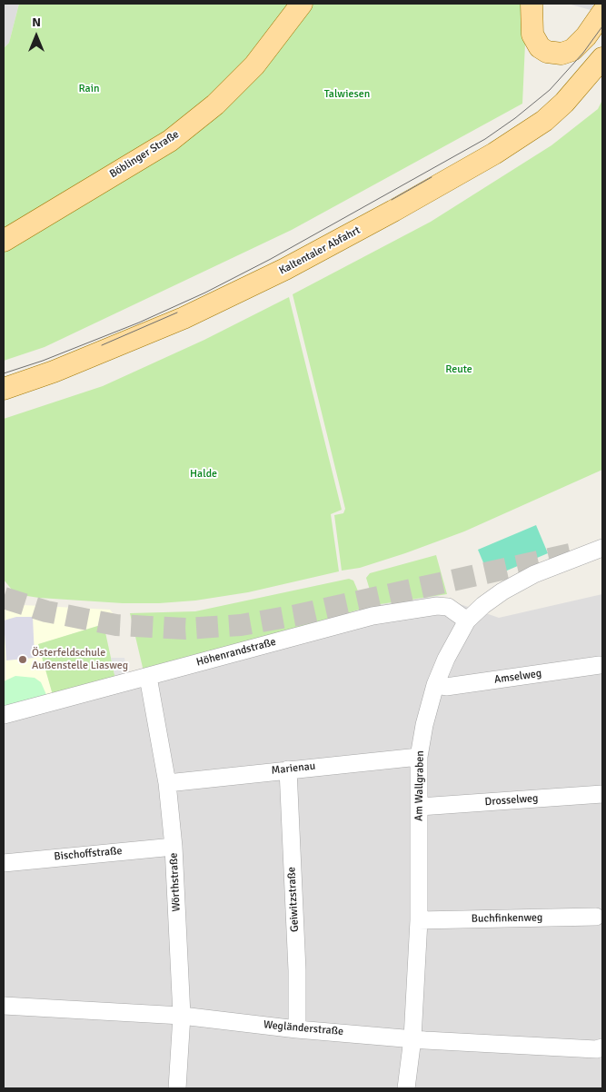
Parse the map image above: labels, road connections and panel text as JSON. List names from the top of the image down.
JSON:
{
  "streets": {
    "main road": ["Böblinger Straße", "Kaltentaler Abfahrt"],
    "street": [
      "Höhenrandstraße",
      "Amselweg",
      "Marienau",
      "Am Wallgraben",
      "Drosselweg",
      "Bischoffstraße",
      "Wörthstraße",
      "Geiwitzstraße",
      "Buchfinkenweg",
      "Wegländerstraße"
    ]
  },
  "crossings": [
    ["Höhenrandstraße", "Am Wallgraben"],
    ["Höhenrandstraße", "Wörthstraße"],
    ["Amselweg", "Am Wallgraben"],
    ["Marienau", "Am Wallgraben"],
    ["Marienau", "Wörthstraße"],
    ["Marienau", "Geiwitzstraße"],
    ["Am Wallgraben", "Drosselweg"],
    ["Am Wallgraben", "Buchfinkenweg"],
    ["Am Wallgraben", "Wegländerstraße"],
    ["Bischoffstraße", "Wörthstraße"],
    ["Wörthstraße", "Wegländerstraße"],
    ["Geiwitzstraße", "Wegländerstraße"]
  ],
  "parks": [
    "Rain",
    "Talwiesen",
    "Reute",
    "Halde"
  ],
  "places": ["Österfeldschule Außenstelle Liasweg"],
  "north": "top"
}
